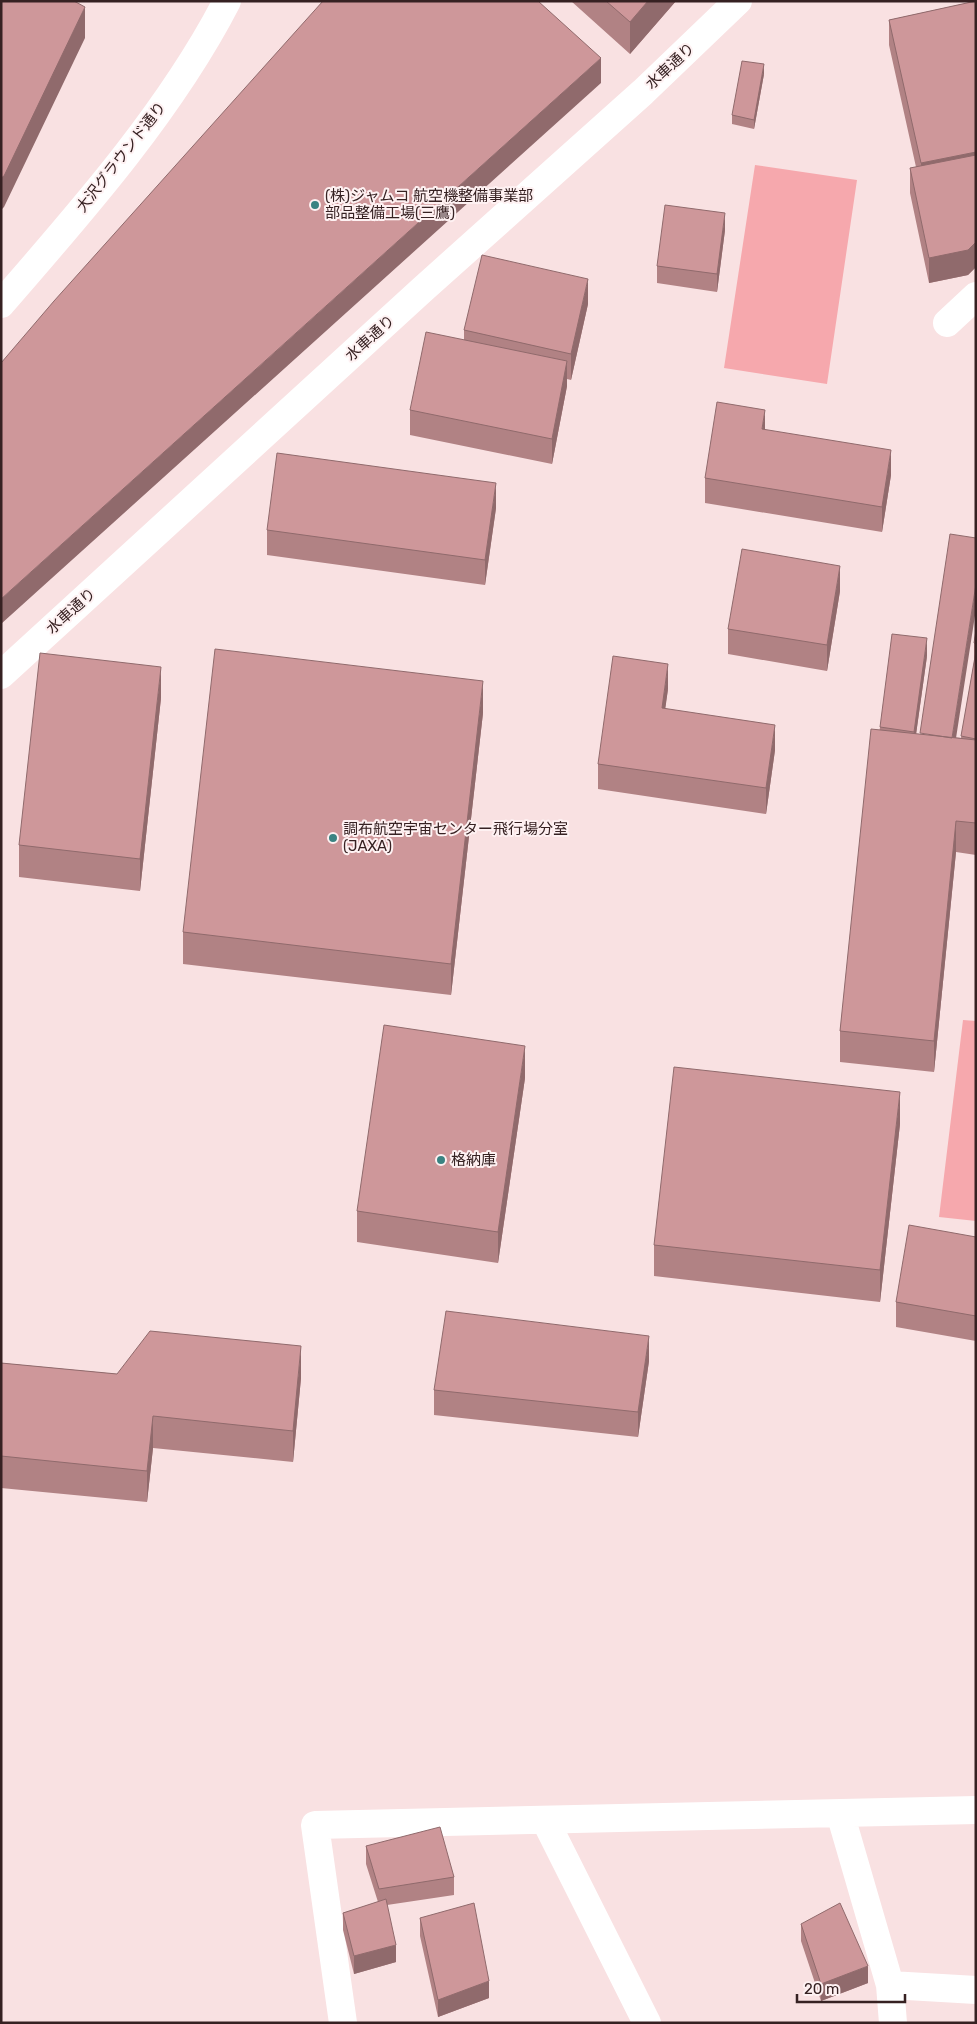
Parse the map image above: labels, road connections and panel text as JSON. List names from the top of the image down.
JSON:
{
  "streets": {
    "street": ["水車通り", "大沢グラウンド通り"]
  },
  "places": ["(株)ジャムコ 航空機整備事業部 部品整備工場(三鷹)", "調布航空宇宙センター飛行場分室 (JAXA)", "格納庫"],
  "scale_bar": "20 m"
}
